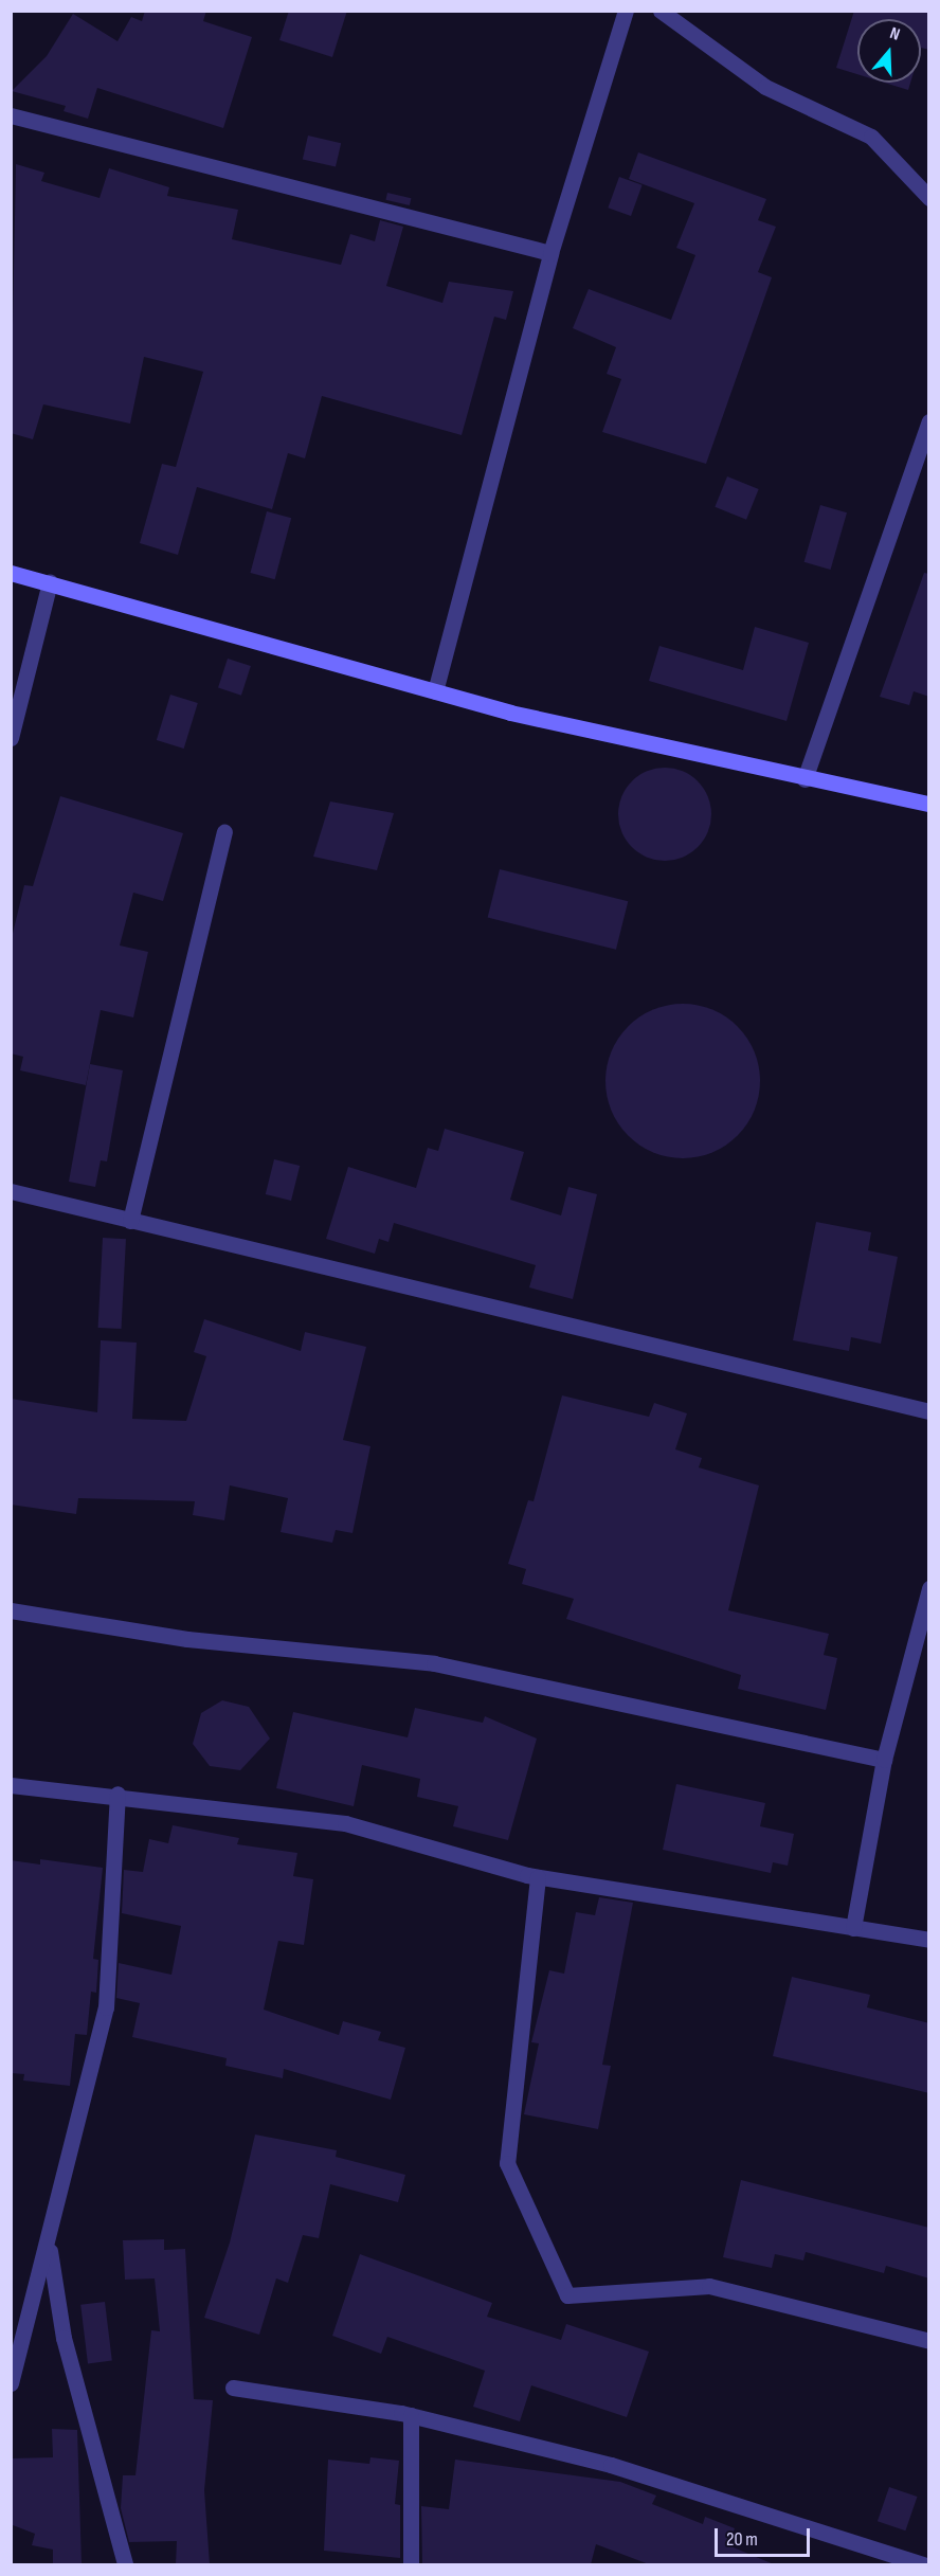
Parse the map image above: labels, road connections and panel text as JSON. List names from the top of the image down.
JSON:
{
  "scale_bar": "20 m",
  "north": "top"
}
